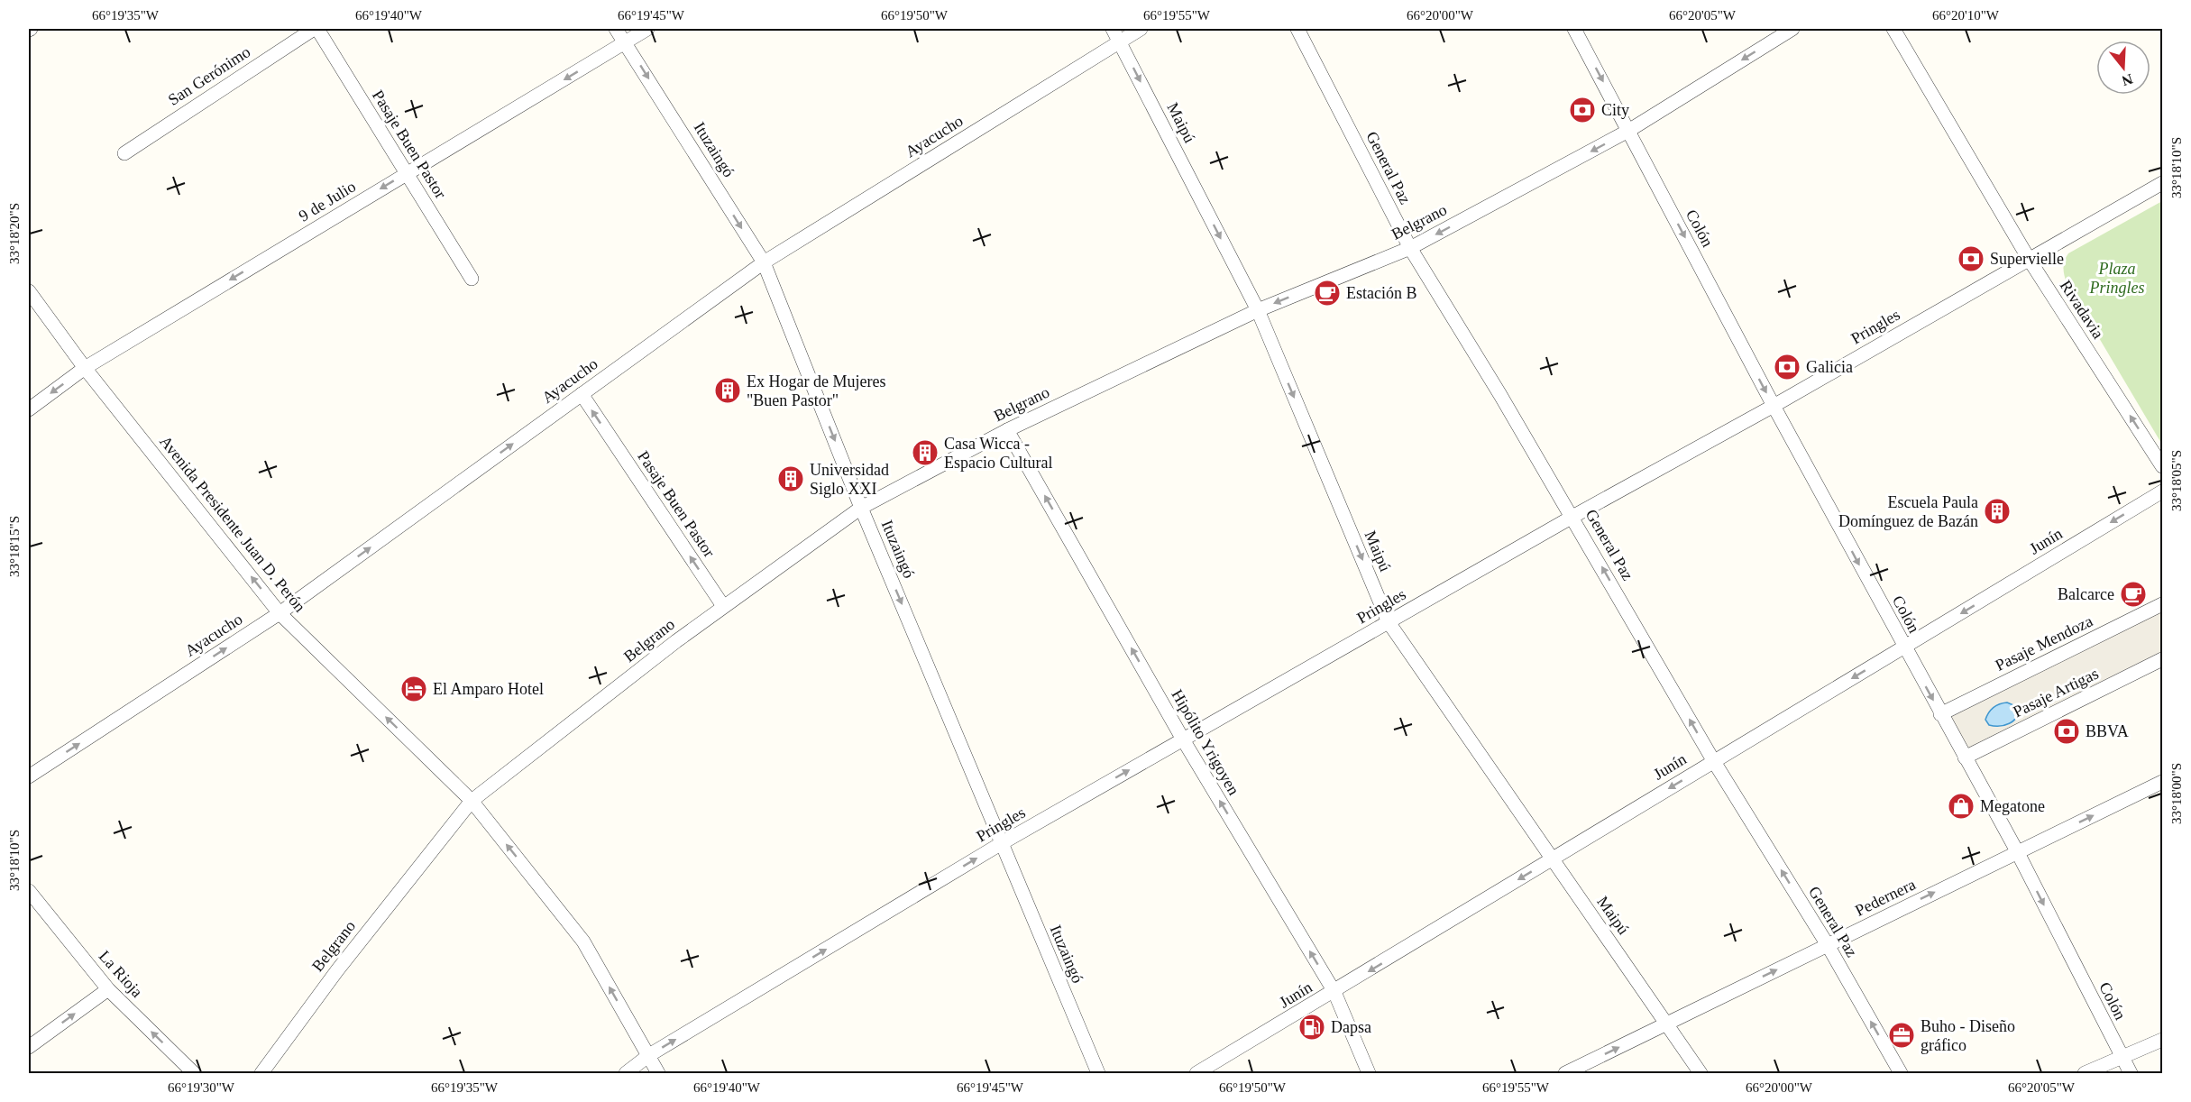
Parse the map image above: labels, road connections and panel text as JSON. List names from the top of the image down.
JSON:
{
  "streets": {
    "street": [
      "San Gerónimo",
      "Maipú",
      "Ayacucho",
      "Pasaje Buen Pastor",
      "Ituzaingó",
      "General Paz",
      "9 de Julio",
      "Belgrano",
      "Colón",
      "Rivadavia",
      "Pringles",
      "Avenida Presidente Juan D. Perón",
      "Junín",
      "Pasaje Mendoza",
      "Pasaje Artigas",
      "Hipólito Yrigoyen",
      "Pedernera",
      "La Rioja"
    ]
  },
  "crossings": [
    ["San Gerónimo", "Pasaje Buen Pastor"],
    ["Maipú", "Ayacucho"],
    ["Maipú", "Belgrano"],
    ["Maipú", "Pringles"],
    ["Maipú", "Junín"],
    ["Maipú", "Pedernera"],
    ["Ayacucho", "Pasaje Buen Pastor"],
    ["Ayacucho", "Ituzaingó"],
    ["Ayacucho", "Avenida Presidente Juan D. Perón"],
    ["Pasaje Buen Pastor", "9 de Julio"],
    ["Pasaje Buen Pastor", "Belgrano"],
    ["Ituzaingó", "9 de Julio"],
    ["Ituzaingó", "Belgrano"],
    ["Ituzaingó", "Pringles"],
    ["General Paz", "Belgrano"],
    ["General Paz", "Pringles"],
    ["General Paz", "Junín"],
    ["General Paz", "Pedernera"],
    ["9 de Julio", "Avenida Presidente Juan D. Perón"],
    ["Belgrano", "Colón"],
    ["Belgrano", "Avenida Presidente Juan D. Perón"],
    ["Belgrano", "Hipólito Yrigoyen"],
    ["Colón", "Pringles"],
    ["Colón", "Junín"],
    ["Colón", "Pasaje Mendoza"],
    ["Colón", "Pasaje Artigas"],
    ["Colón", "Pedernera"],
    ["Rivadavia", "Pringles"],
    ["Pringles", "Avenida Presidente Juan D. Perón"],
    ["Pringles", "Hipólito Yrigoyen"],
    ["Junín", "Hipólito Yrigoyen"]
  ],
  "one_way": [
    "Maipú",
    "Ayacucho",
    "Pasaje Buen Pastor",
    "Ituzaingó",
    "General Paz",
    "9 de Julio",
    "Colón",
    "Rivadavia",
    "Avenida Presidente Juan D. Perón",
    "Junín",
    "Hipólito Yrigoyen",
    "Pedernera",
    "La Rioja"
  ],
  "parks": ["Plaza Pringles"],
  "places": {
    "bank": [
      "City",
      "Supervielle",
      "Galicia",
      "BBVA"
    ],
    "cafe": ["Estación B", "Balcarce"],
    "building": [
      "Ex Hogar de Mujeres \"Buen Pastor\"",
      "Casa Wicca - Espacio Cultural",
      "Universidad Siglo XXI",
      "Escuela Paula Domínguez de Bazán"
    ],
    "hotel": ["El Amparo Hotel"],
    "shop": ["Megatone"],
    "fuel station": ["Dapsa"],
    "office": ["Buho - Diseño gráfico"]
  },
  "north": "bottom",
  "coordinates": [
    "66°19'35\"W",
    "66°19'40\"W",
    "66°19'45\"W",
    "66°19'50\"W",
    "66°19'55\"W",
    "66°20'00\"W",
    "66°20'05\"W",
    "66°20'10\"W",
    "33°18'10\"S",
    "33°18'20\"S",
    "33°18'05\"S",
    "33°18'15\"S",
    "33°18'00\"S",
    "66°19'30\"W"
  ]
}
